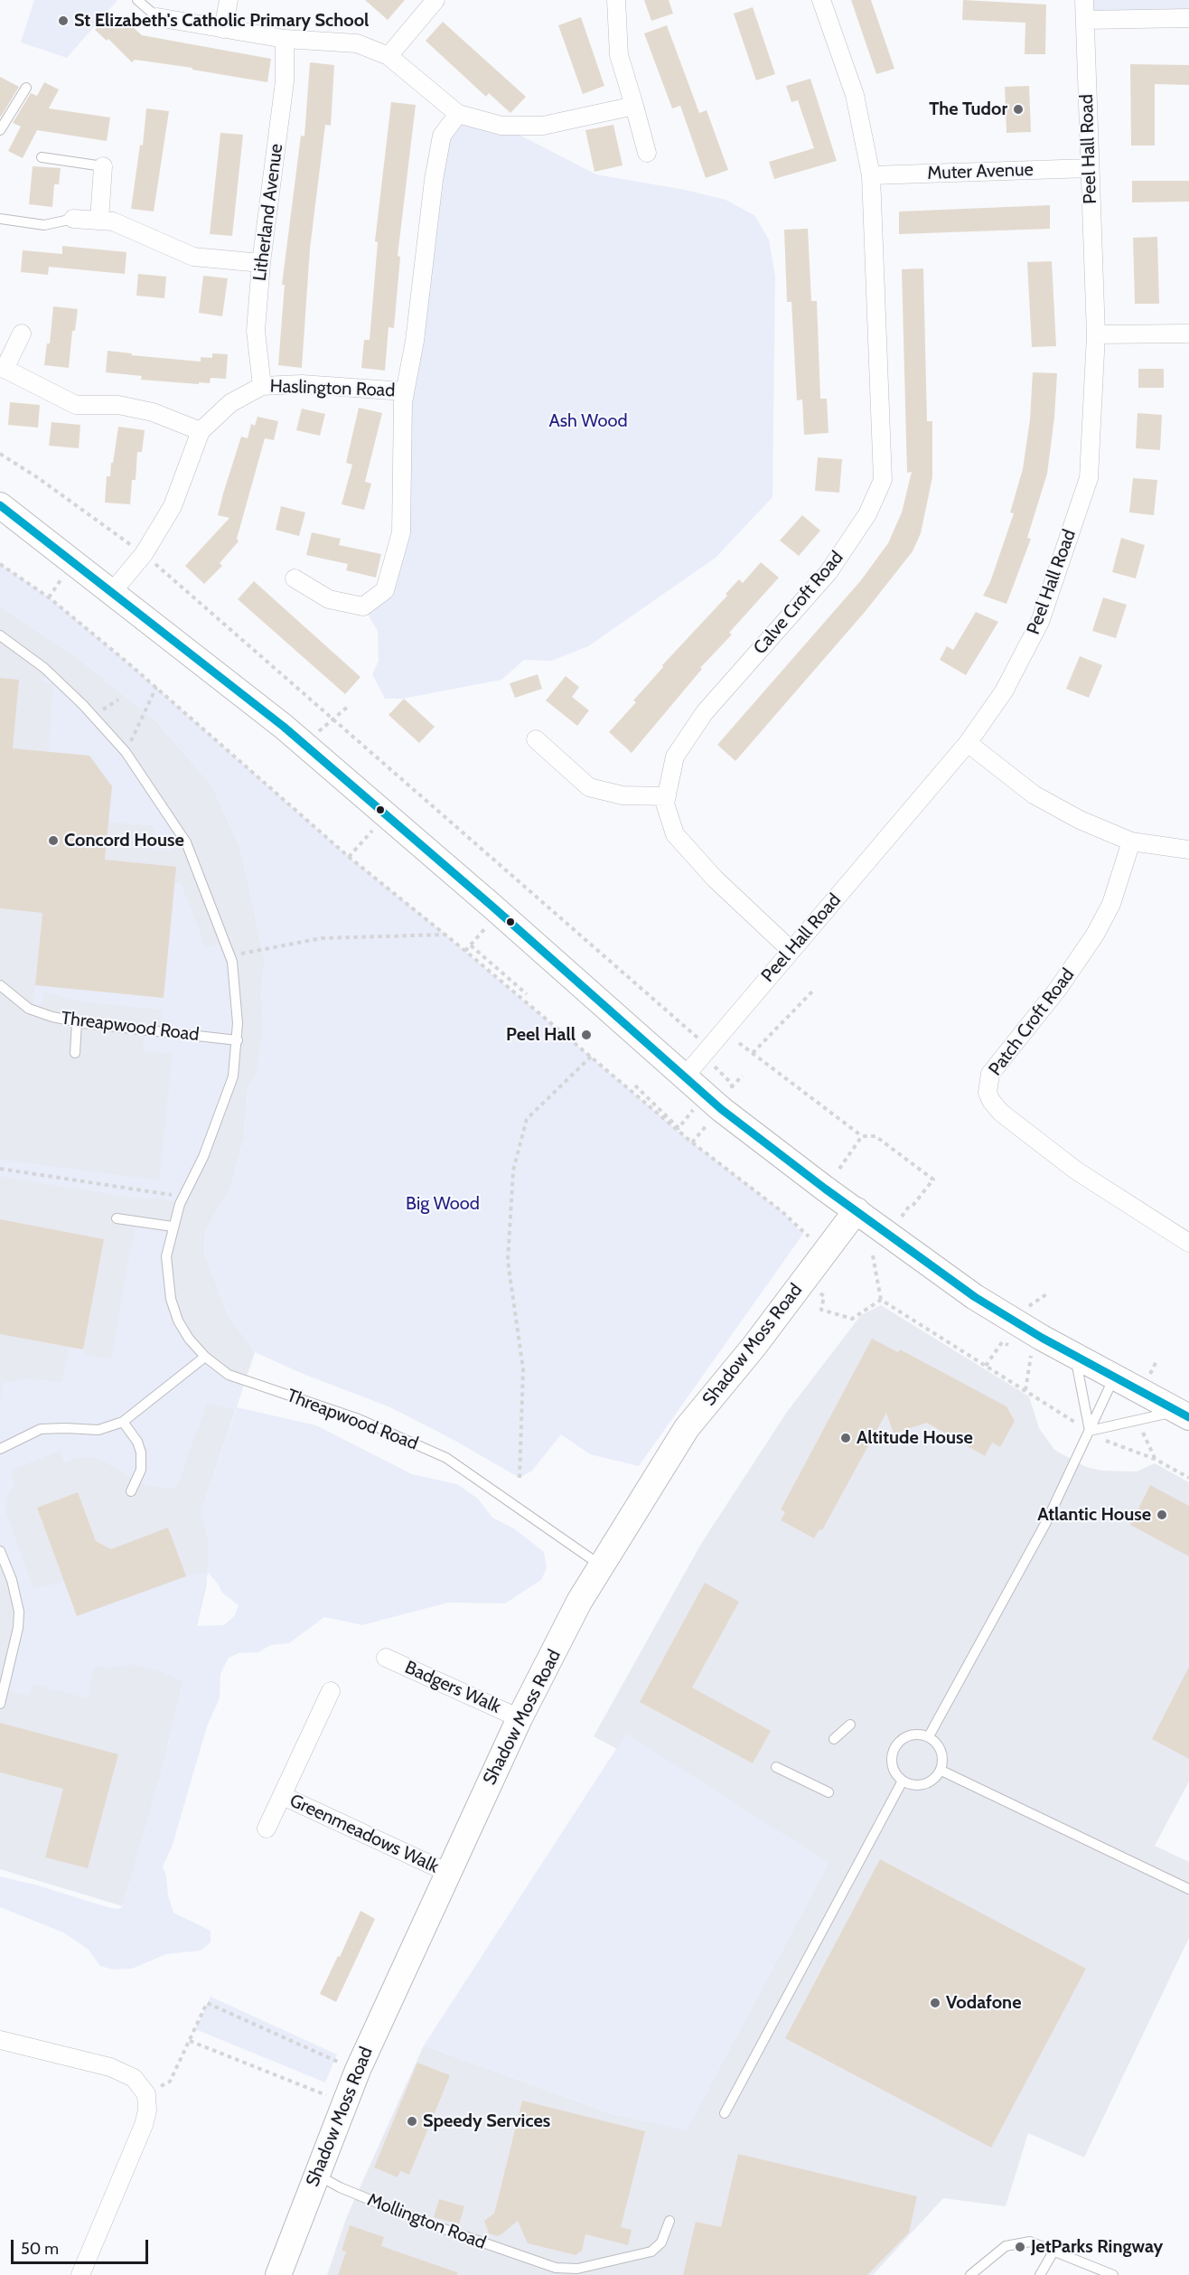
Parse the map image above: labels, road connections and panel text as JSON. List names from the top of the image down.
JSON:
{
  "streets": {
    "street": [
      "Peel Hall Road",
      "Muter Avenue",
      "Litherland Avenue",
      "Haslington Road",
      "Calve Croft Road",
      "Patch Croft Road",
      "Shadow Moss Road",
      "Badgers Walk",
      "Greenmeadows Walk"
    ],
    "lane": ["Threapwood Road", "Mollington Road"]
  },
  "crossings": [
    ["Peel Hall Road", "Muter Avenue"],
    ["Peel Hall Road", "Calve Croft Road"],
    ["Muter Avenue", "Calve Croft Road"],
    ["Litherland Avenue", "Haslington Road"],
    ["Threapwood Road", "Shadow Moss Road"],
    ["Shadow Moss Road", "Badgers Walk"],
    ["Shadow Moss Road", "Greenmeadows Walk"],
    ["Shadow Moss Road", "Mollington Road"]
  ],
  "parks": ["Ash Wood", "Big Wood"],
  "places": [
    "St Elizabeth's Catholic Primary School",
    "The Tudor",
    "Concord House",
    "Peel Hall",
    "Altitude House",
    "Atlantic House",
    "Vodafone",
    "Speedy Services",
    "JetParks Ringway"
  ],
  "scale_bar": "50 m"
}
